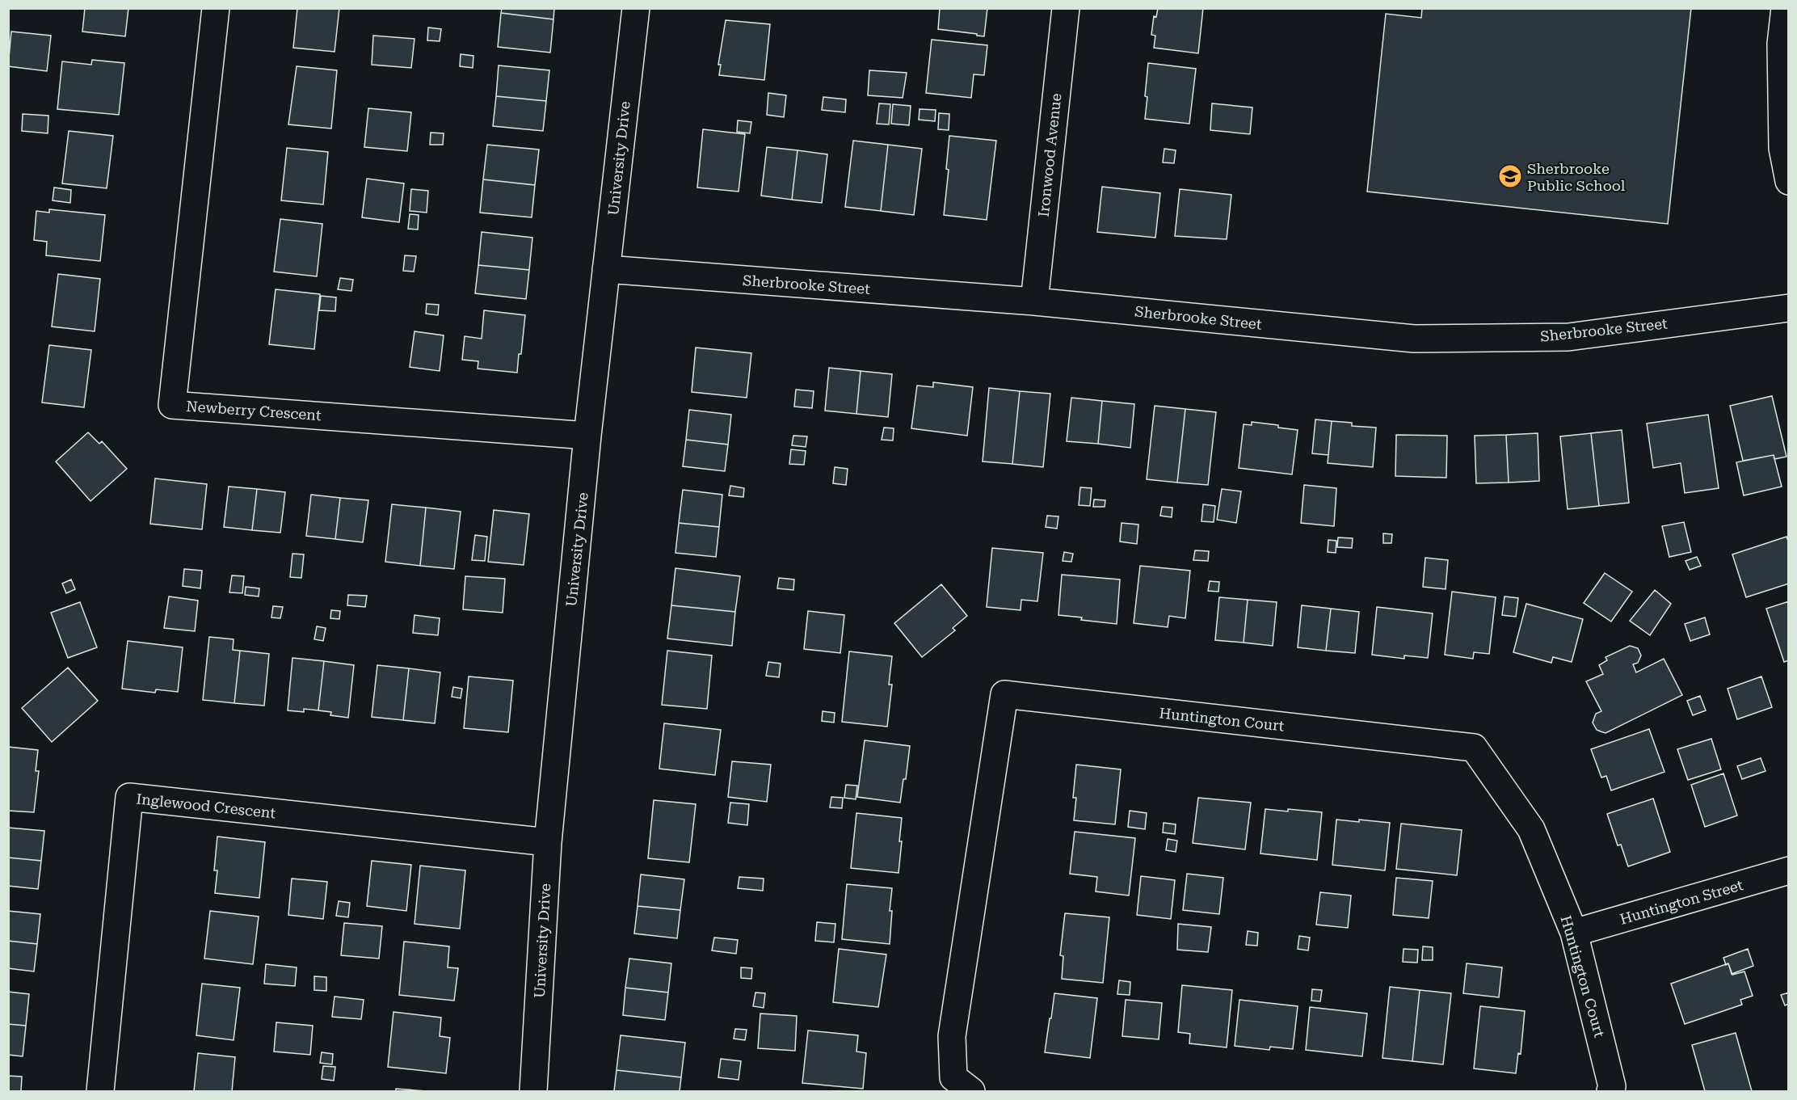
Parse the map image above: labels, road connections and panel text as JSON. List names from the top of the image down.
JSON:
{
  "streets": {
    "street": [
      "Ironwood Avenue",
      "University Drive",
      "Sherbrooke Street",
      "Newberry Crescent",
      "Huntington Court",
      "Inglewood Crescent",
      "Huntington Street"
    ]
  },
  "crossings": [
    ["Ironwood Avenue", "Sherbrooke Street"],
    ["University Drive", "Sherbrooke Street"],
    ["University Drive", "Newberry Crescent"],
    ["University Drive", "Inglewood Crescent"],
    ["Huntington Court", "Huntington Street"]
  ],
  "places": {
    "school or university": ["Sherbrooke Public School"]
  }
}
